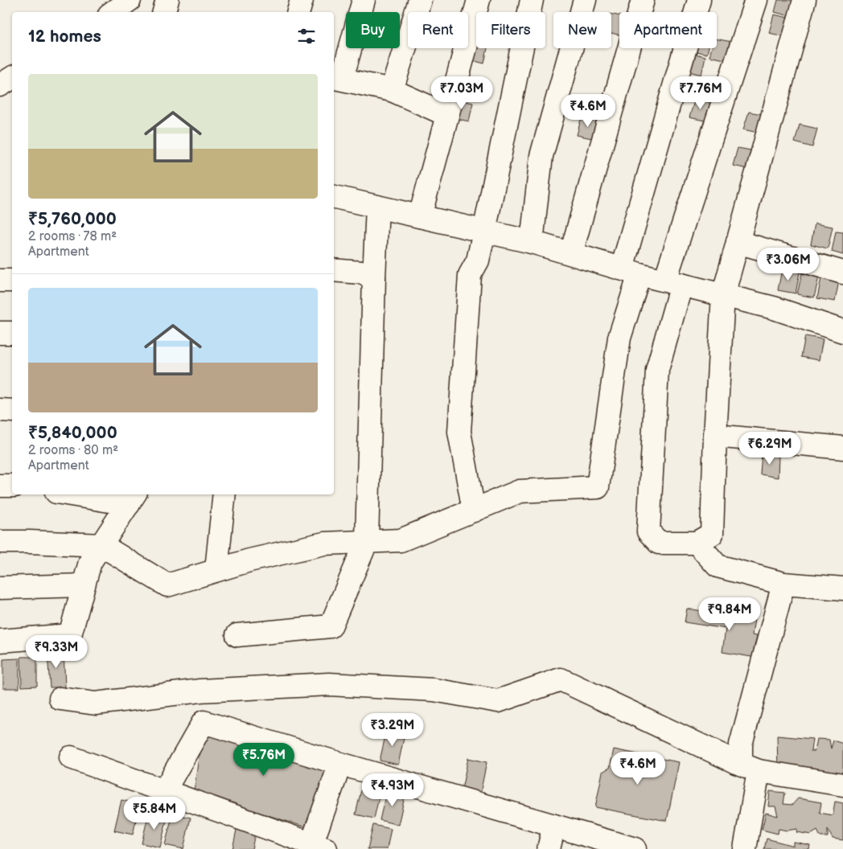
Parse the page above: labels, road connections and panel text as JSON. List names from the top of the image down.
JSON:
{
  "page": {
    "chip": [
      "Buy",
      "Rent",
      "Filters",
      "New",
      "Apartment"
    ],
    "heading": "12 homes",
    "list": [
      {
        "name": "₹5,760,000",
        "note": "2 rooms · 78 m² · Apartment"
      },
      {
        "name": "₹5,840,000",
        "note": "2 rooms · 80 m² · Apartment"
      }
    ],
    "price": [
      "₹7.03M",
      "₹7.76M",
      "₹4.6M",
      "₹3.06M",
      "₹6.29M",
      "₹9.84M",
      "₹9.33M",
      "₹3.29M",
      "₹5.76M",
      "₹4.6M",
      "₹4.93M",
      "₹5.84M"
    ]
  }
}
